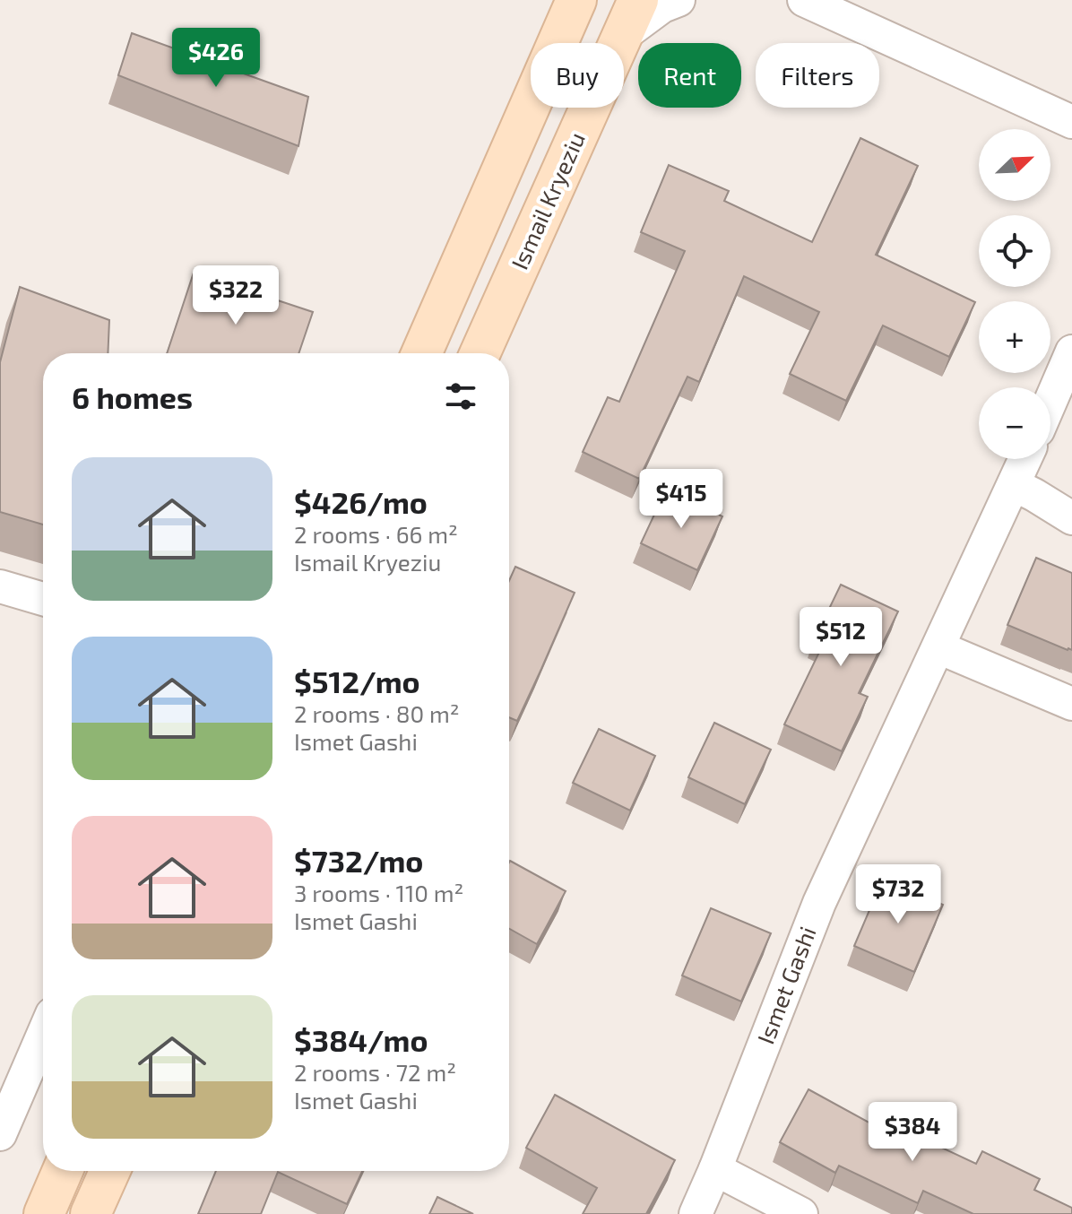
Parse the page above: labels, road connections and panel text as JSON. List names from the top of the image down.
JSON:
{
  "streets": {
    "main road": ["Ismail Kryeziu"],
    "street": ["Ismet Gashi"]
  },
  "north": "top right",
  "page": {
    "price": [
      "$426",
      "$322",
      "$415",
      "$512",
      "$732",
      "$384"
    ],
    "chip": ["Buy", "Rent", "Filters"],
    "map_buttons": ["+", "−"],
    "heading": "6 homes",
    "list": [
      {
        "name": "$426/mo",
        "note": "2 rooms · 66 m² · Ismail Kryeziu"
      },
      {
        "name": "$512/mo",
        "note": "2 rooms · 80 m² · Ismet Gashi"
      },
      {
        "name": "$732/mo",
        "note": "3 rooms · 110 m² · Ismet Gashi"
      },
      {
        "name": "$384/mo",
        "note": "2 rooms · 72 m² · Ismet Gashi"
      }
    ]
  }
}
